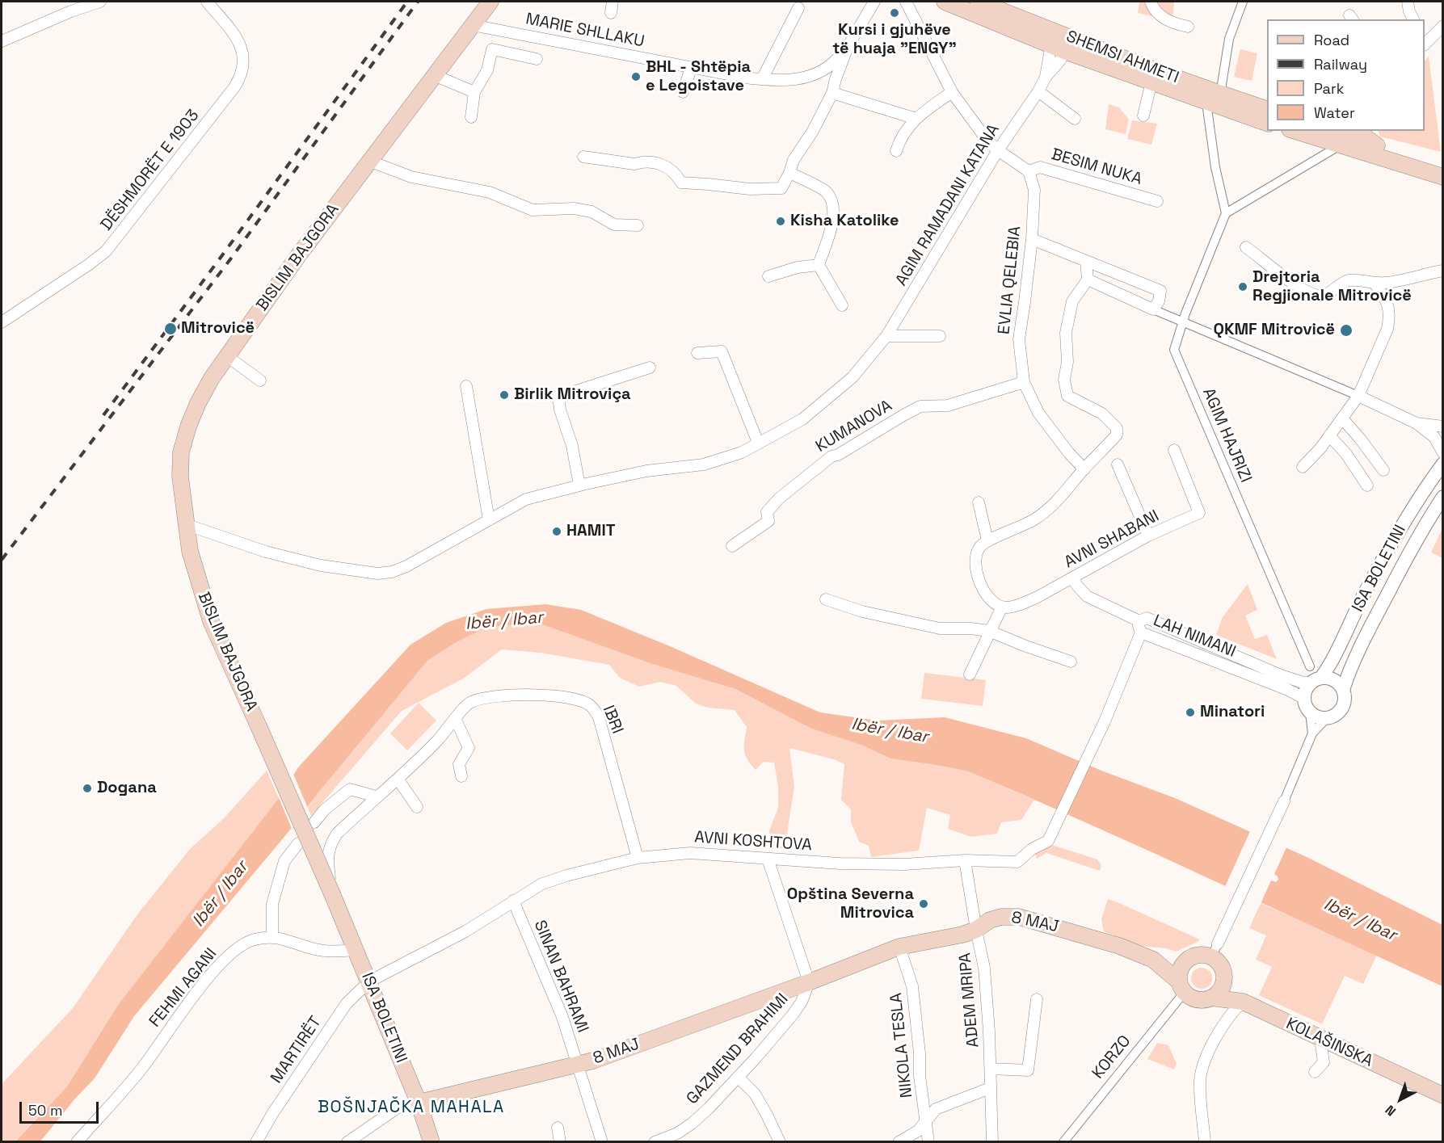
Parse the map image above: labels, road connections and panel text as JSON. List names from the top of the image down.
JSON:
{
  "streets": {
    "main road": [
      "SHEMSI AHMETI",
      "BISLIM BAJGORA",
      "ISA BOLETINI",
      "8 MAJ",
      "KOLAŠINSKA"
    ],
    "street": [
      "MARIE SHLLAKU",
      "BESIM NUKA",
      "DËSHMORËT E 1903",
      "AGIM RAMADANI KATANA",
      "EVLIA QELEBIA",
      "KUMANOVA",
      "AGIM HAJRIZI",
      "AVNI SHABANI",
      "LAH NIMANI",
      "IBRI",
      "AVNI KOSHTOVA",
      "SINAN BAHRAMI",
      "FEHMI AGANI",
      "ADEM MRIPA",
      "NIKOLA TESLA",
      "GAZMEND BRAHIMI",
      "MARTIRËT",
      "KORZO"
    ]
  },
  "crossings": [
    ["MARIE SHLLAKU", "BISLIM BAJGORA"],
    ["SHEMSI AHMETI", "AGIM RAMADANI KATANA"],
    ["BESIM NUKA", "EVLIA QELEBIA"],
    ["AGIM RAMADANI KATANA", "BISLIM BAJGORA"],
    ["BISLIM BAJGORA", "ISA BOLETINI"],
    ["BISLIM BAJGORA", "IBRI"],
    ["EVLIA QELEBIA", "KUMANOVA"],
    ["ISA BOLETINI", "LAH NIMANI"],
    ["ISA BOLETINI", "IBRI"],
    ["ISA BOLETINI", "AVNI KOSHTOVA"],
    ["ISA BOLETINI", "8 MAJ"],
    ["ISA BOLETINI", "FEHMI AGANI"],
    ["ISA BOLETINI", "MARTIRËT"],
    ["LAH NIMANI", "AVNI KOSHTOVA"],
    ["IBRI", "AVNI KOSHTOVA"],
    ["AVNI KOSHTOVA", "SINAN BAHRAMI"],
    ["AVNI KOSHTOVA", "ADEM MRIPA"],
    ["AVNI KOSHTOVA", "MARTIRËT"],
    ["8 MAJ", "SINAN BAHRAMI"],
    ["8 MAJ", "ADEM MRIPA"],
    ["8 MAJ", "KOLAŠINSKA"],
    ["8 MAJ", "NIKOLA TESLA"],
    ["8 MAJ", "GAZMEND BRAHIMI"],
    ["8 MAJ", "KORZO"],
    ["KOLAŠINSKA", "KORZO"]
  ],
  "districts": ["BOŠNJAČKA MAHALA"],
  "water": ["Ibër / Ibar"],
  "places": [
    "Kursi i gjuhëve të huaja \"ENGY\"",
    "BHL - Shtëpia e Legoistave",
    "Kisha Katolike",
    "Drejtoria Regjionale Mitrovicë",
    "Mitrovicë",
    "QKMF Mitrovicë",
    "Birlik Mitroviça",
    "HAMIT",
    "Minatori",
    "Dogana",
    "Opština Severna Mitrovica"
  ],
  "legend": [
    "Road",
    "Railway",
    "Park",
    "Water"
  ],
  "scale_bar": "50 m",
  "north": "bottom left"
}
